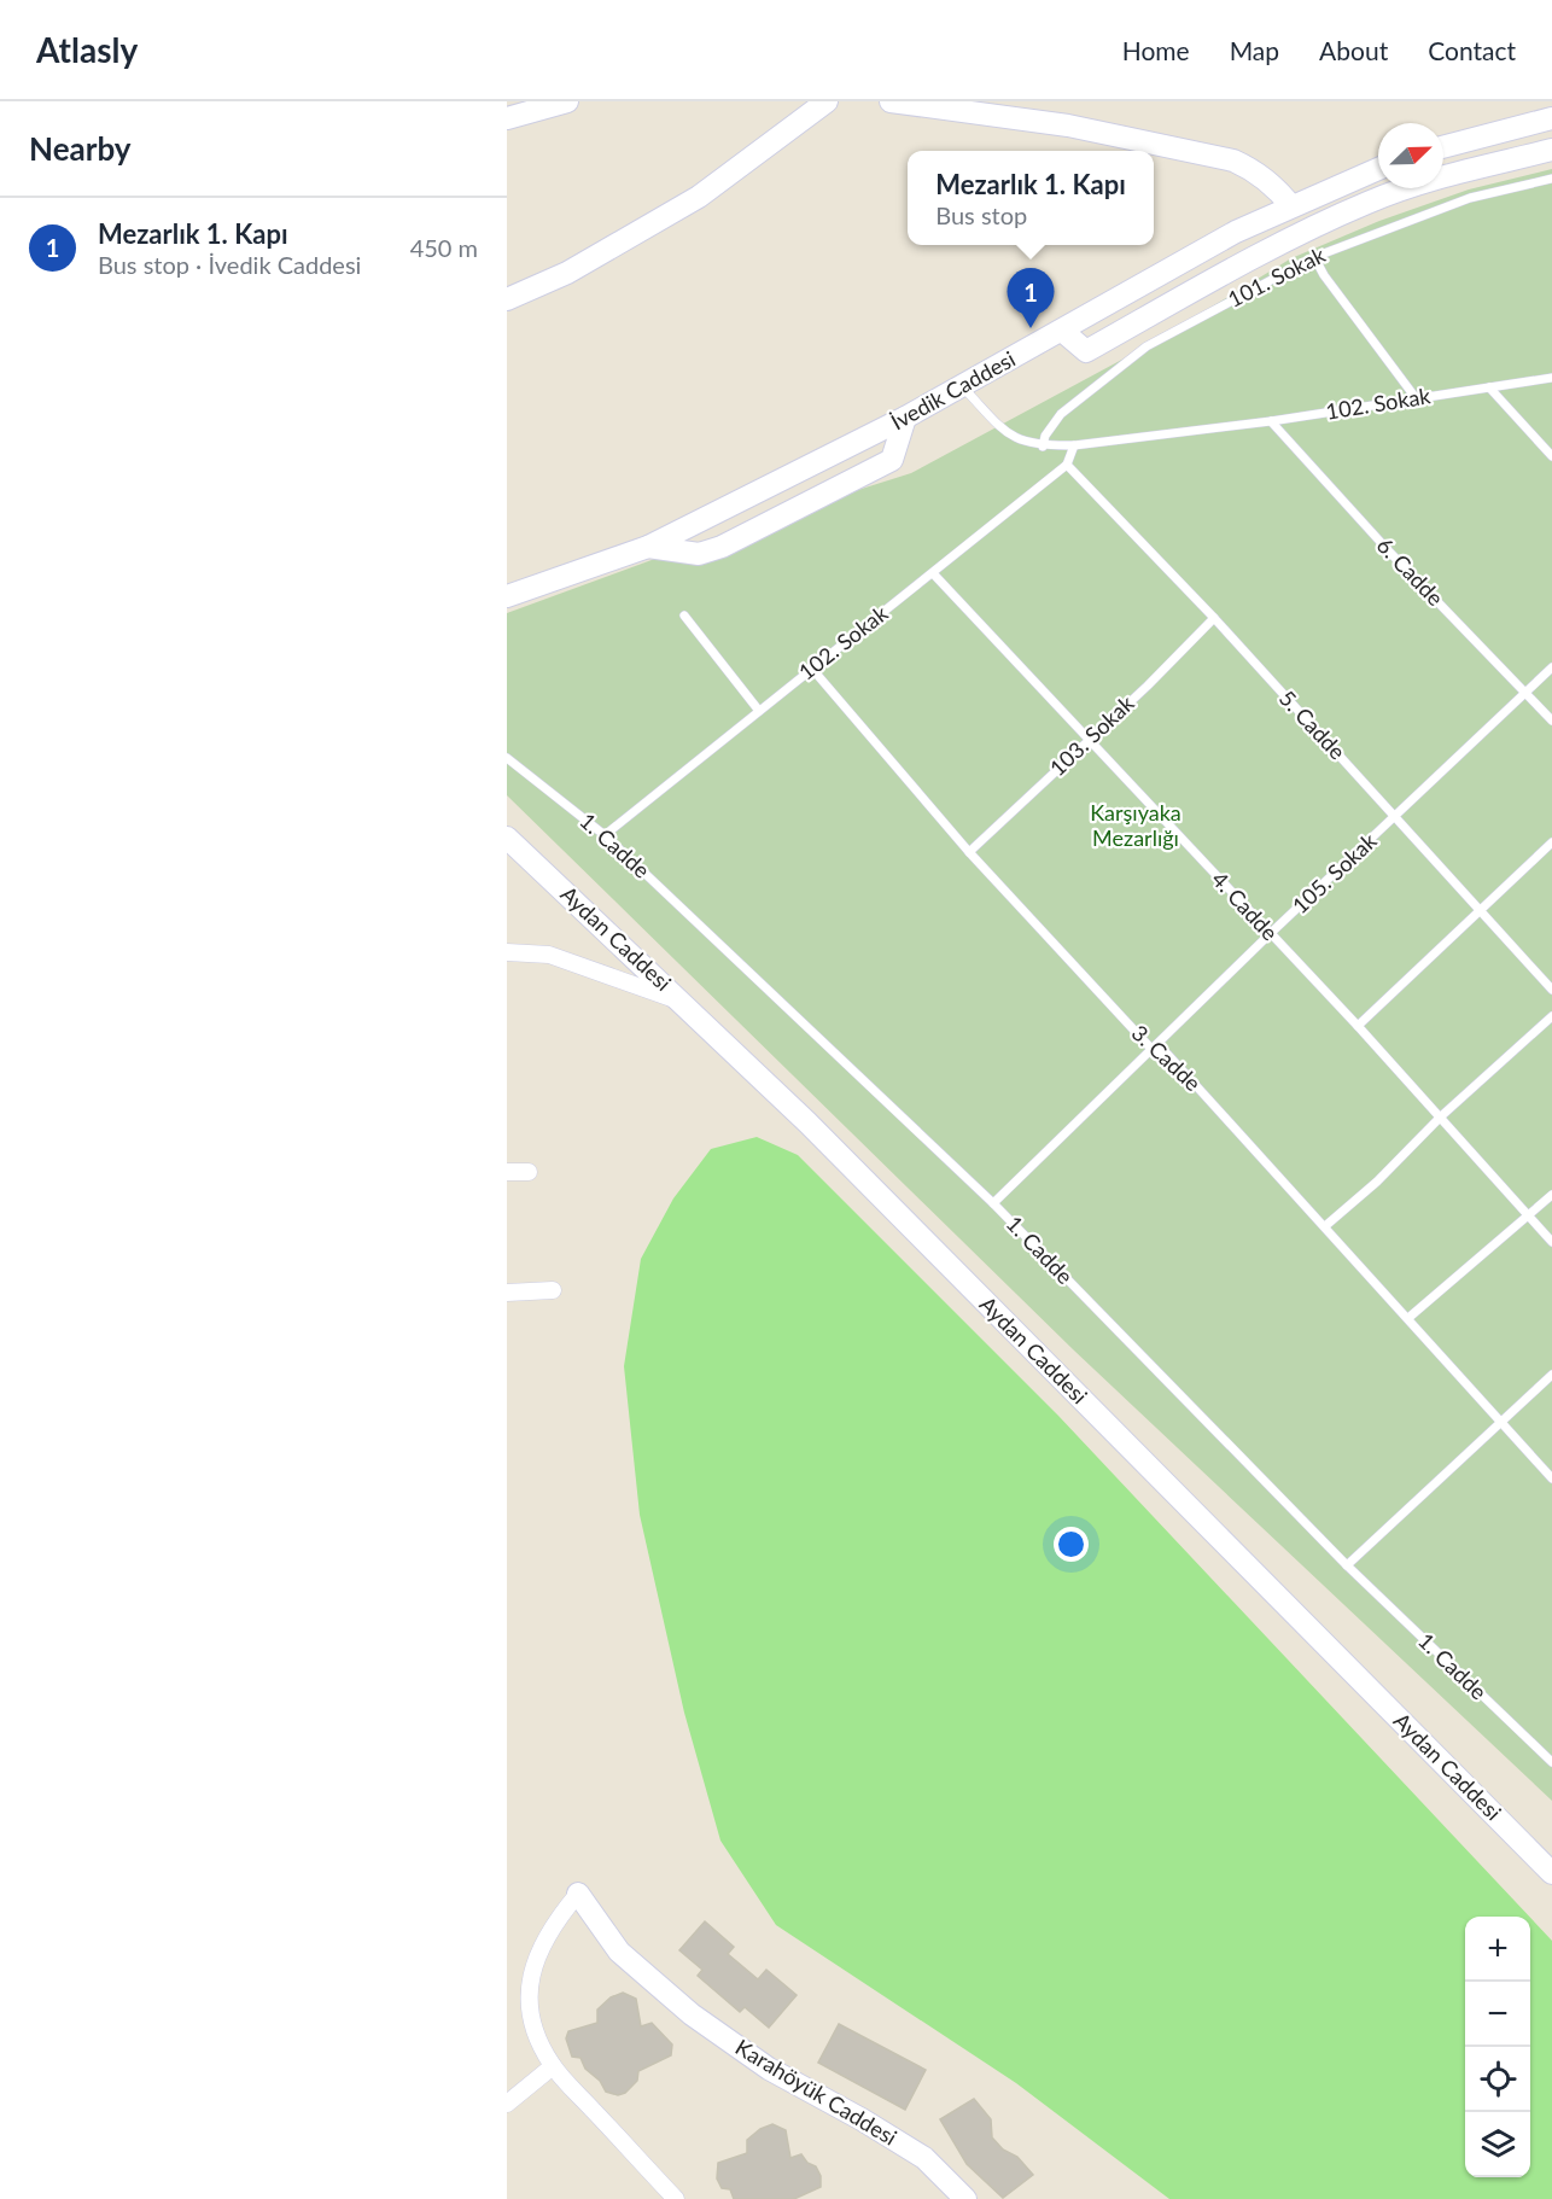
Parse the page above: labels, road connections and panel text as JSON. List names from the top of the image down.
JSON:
{
  "streets": {
    "street": ["İvedik Caddesi", "Aydan Caddesi", "Karahöyük Caddesi"],
    "lane": [
      "101. Sokak",
      "102. Sokak",
      "6. Cadde",
      "5. Cadde",
      "103. Sokak",
      "1. Cadde",
      "105. Sokak",
      "4. Cadde",
      "3. Cadde"
    ]
  },
  "crossings": [
    ["101. Sokak", "102. Sokak"],
    ["İvedik Caddesi", "102. Sokak"],
    ["102. Sokak", "6. Cadde"],
    ["102. Sokak", "5. Cadde"],
    ["102. Sokak", "1. Cadde"],
    ["102. Sokak", "4. Cadde"],
    ["102. Sokak", "3. Cadde"],
    ["6. Cadde", "105. Sokak"],
    ["5. Cadde", "103. Sokak"],
    ["5. Cadde", "105. Sokak"],
    ["103. Sokak", "4. Cadde"],
    ["103. Sokak", "3. Cadde"],
    ["1. Cadde", "105. Sokak"],
    ["105. Sokak", "4. Cadde"],
    ["105. Sokak", "3. Cadde"]
  ],
  "parks": ["Karşıyaka Mezarlığı"],
  "north": "top right",
  "page": {
    "header": "Atlasly",
    "nav": [
      "Home",
      "Map",
      "About",
      "Contact"
    ],
    "heading": "Nearby",
    "popup": ["Mezarlık 1. Kapı", "Bus stop"],
    "list": [
      {
        "mark": "1",
        "name": "Mezarlık 1. Kapı",
        "note": "Bus stop · İvedik Caddesi",
        "value": "450 m"
      }
    ],
    "pins": "1",
    "map_buttons": ["+", "−"]
  }
}
